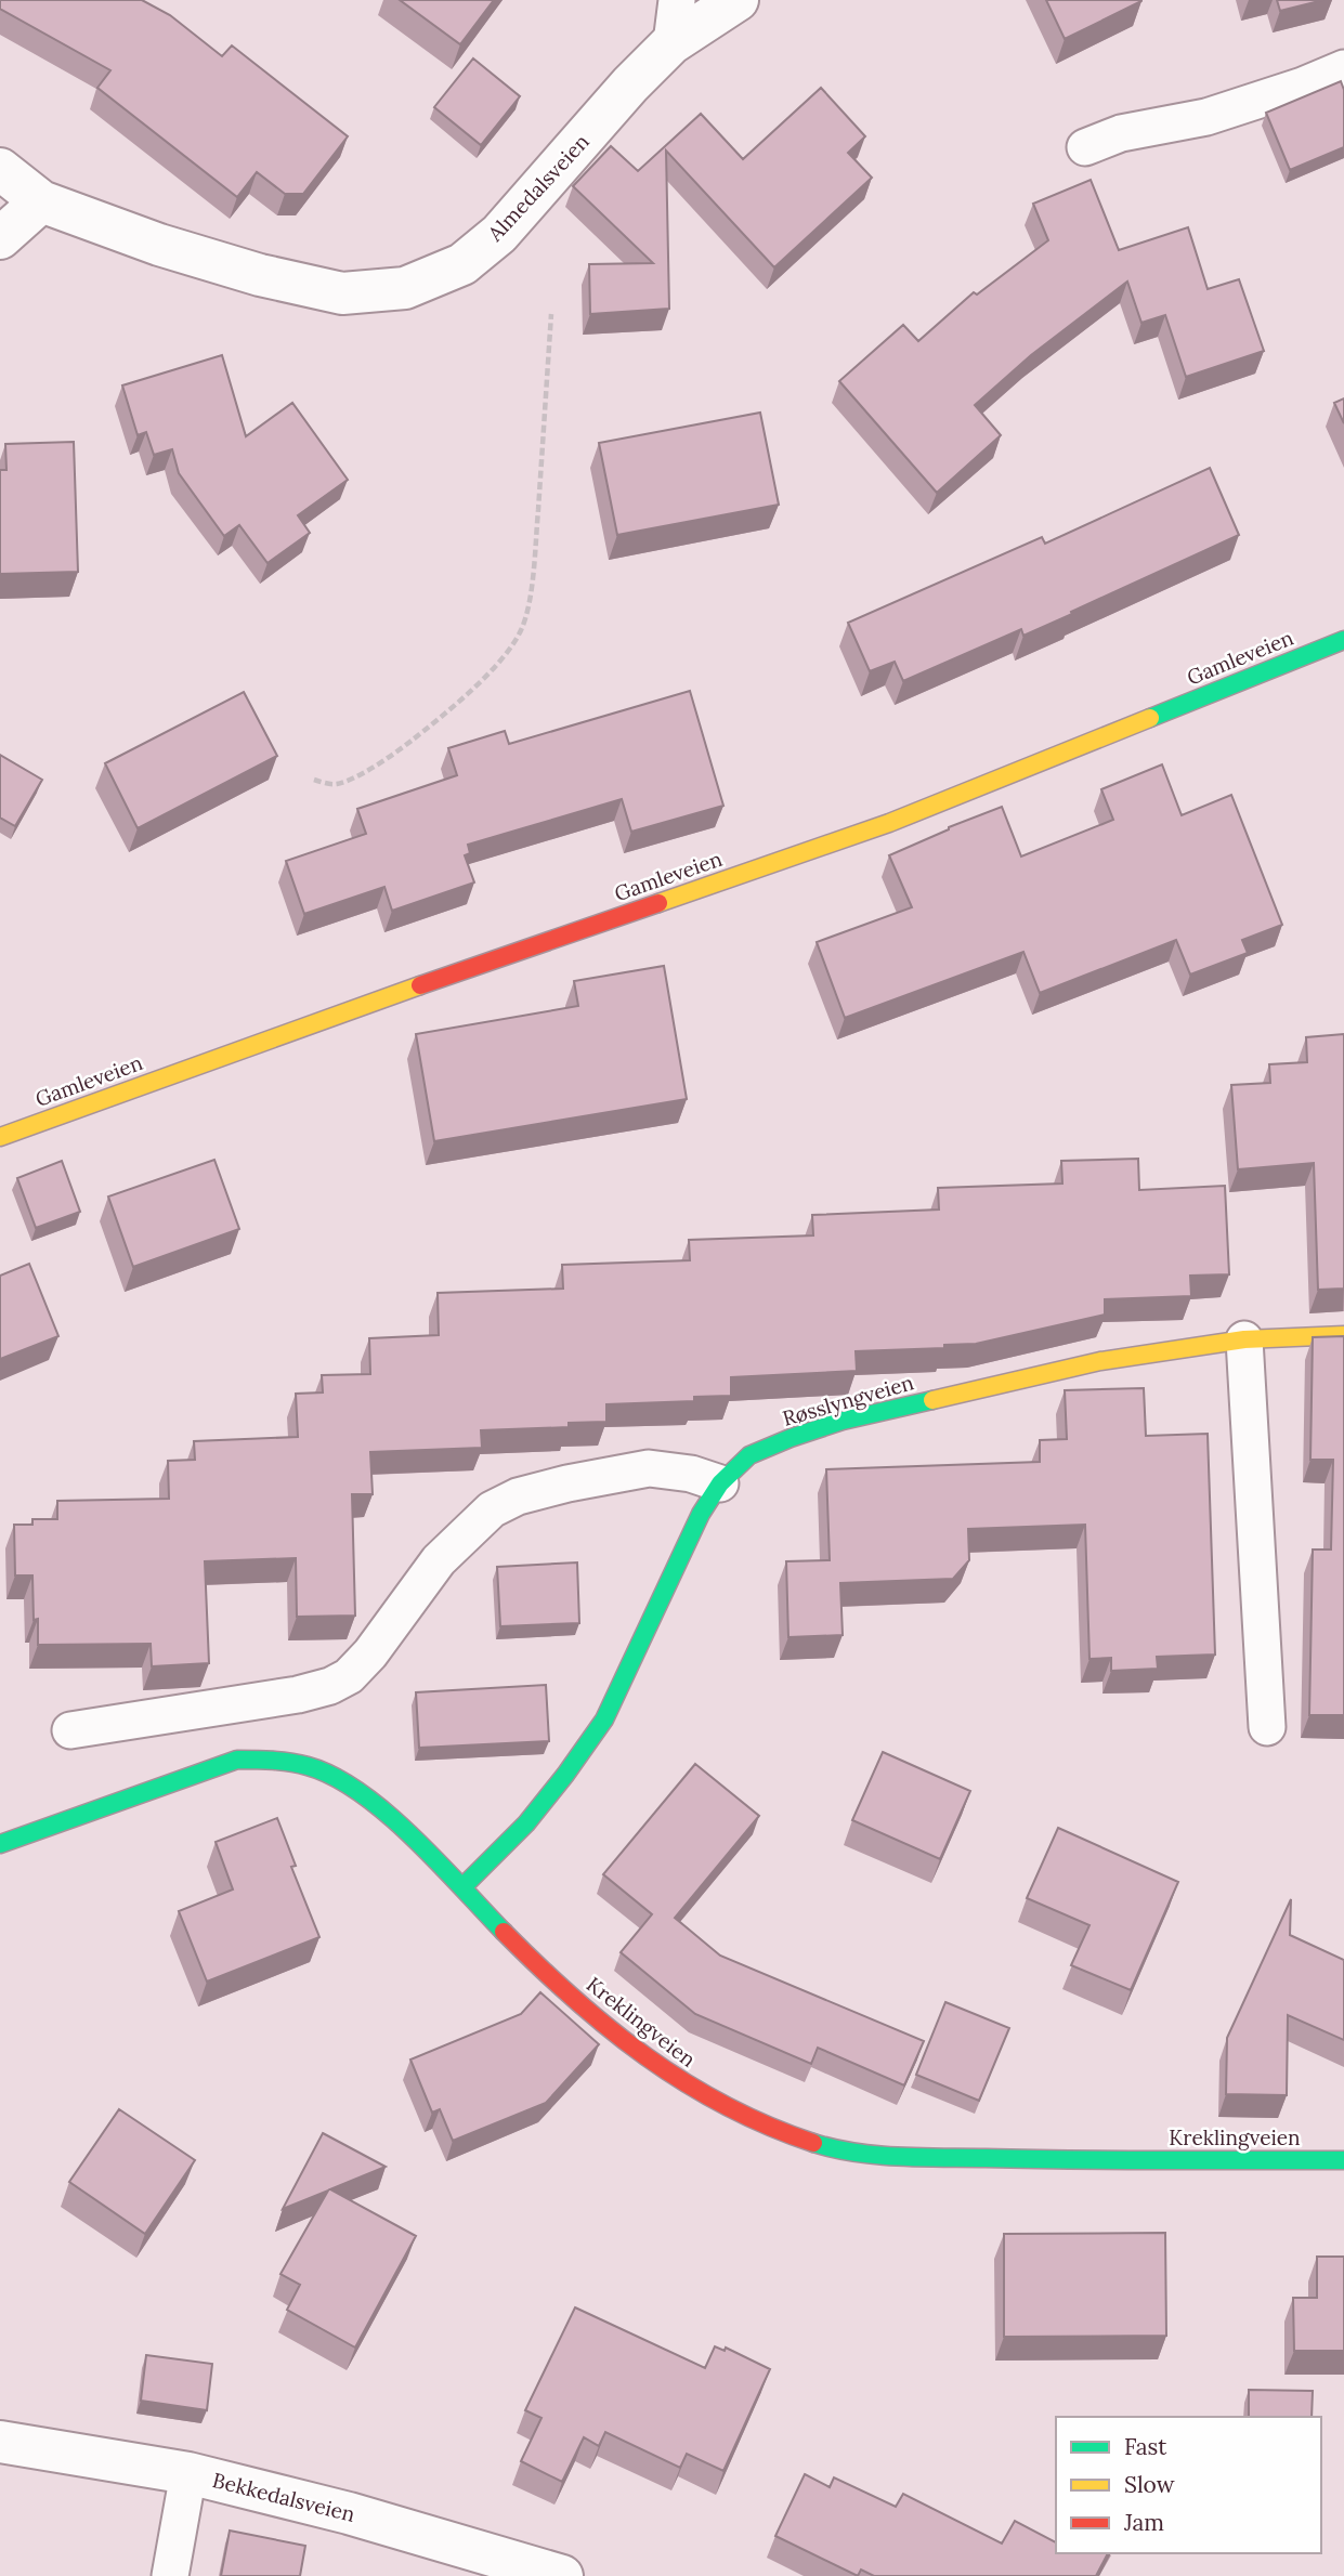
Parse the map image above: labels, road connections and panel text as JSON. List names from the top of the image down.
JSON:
{
  "streets": {
    "street": [
      "Almedalsveien",
      "Gamleveien",
      "Røsslyngveien",
      "Kreklingveien",
      "Bekkedalsveien"
    ]
  },
  "crossings": [
    ["Røsslyngveien", "Kreklingveien"]
  ],
  "legend": ["Fast", "Slow", "Jam"]
}
